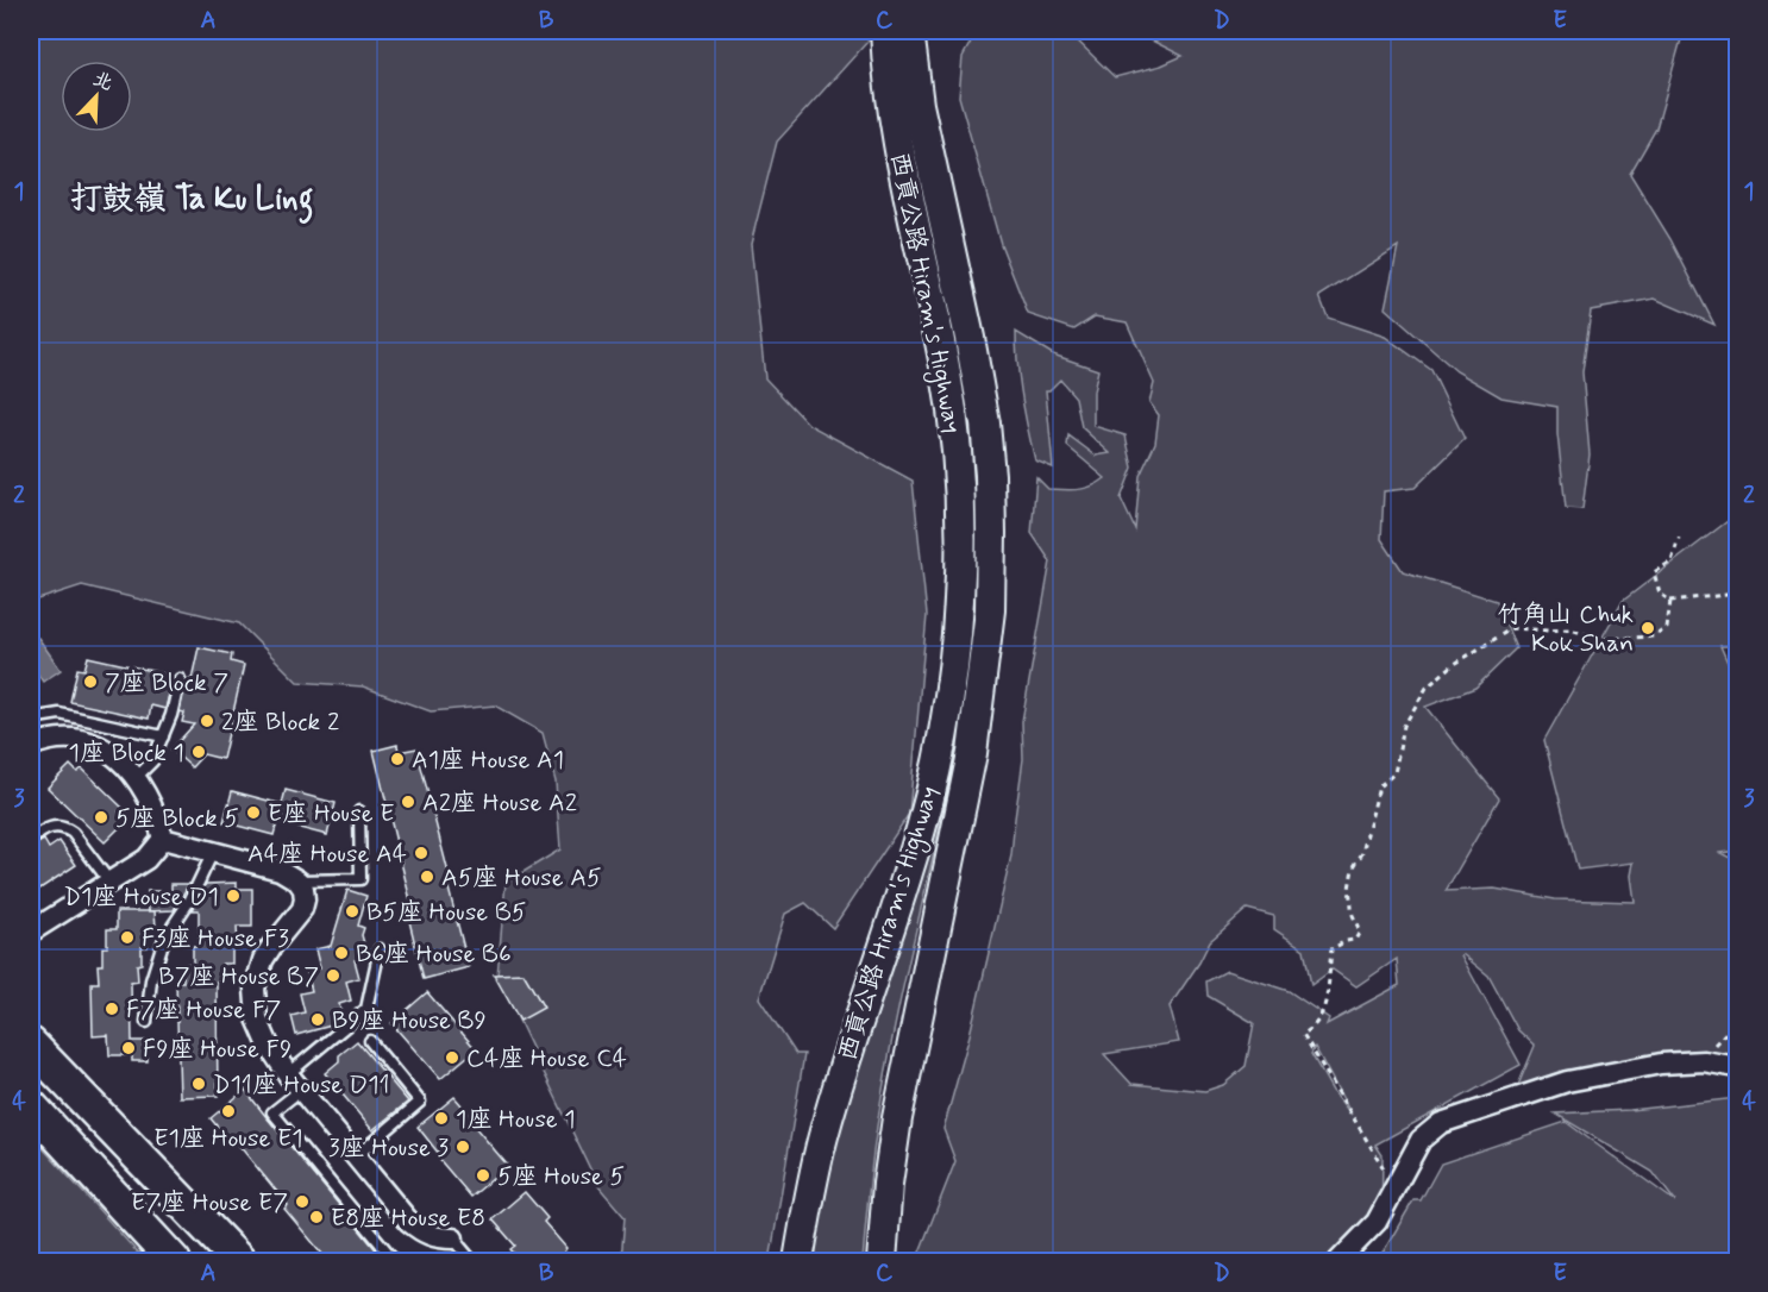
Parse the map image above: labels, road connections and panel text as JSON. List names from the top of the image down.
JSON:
{
  "streets": {
    "main road": ["西貢公路 Hiram's Highway"]
  },
  "districts": ["打鼓嶺 Ta Ku Ling"],
  "places": [
    "竹角山 Chuk Kok Shan",
    "7座 Block 7",
    "2座 Block 2",
    "1座 Block 1",
    "A1座 House A1",
    "A2座 House A2",
    "E座 House E",
    "5座 Block 5",
    "A4座 House A4",
    "A5座 House A5",
    "D1座 House D1",
    "B5座 House B5",
    "F3座 House F3",
    "B6座 House B6",
    "B7座 House B7",
    "F7座 House F7",
    "B9座 House B9",
    "F9座 House F9",
    "C4座 House C4",
    "D11座 House D11",
    "E1座 House E1",
    "1座 House 1",
    "3座 House 3",
    "5座 House 5",
    "E7座 House E7",
    "E8座 House E8"
  ],
  "north": "top right",
  "grid": {
    "columns": [
      "A",
      "B",
      "C",
      "D",
      "E"
    ],
    "rows": [
      "1",
      "2",
      "3",
      "4"
    ]
  }
}
